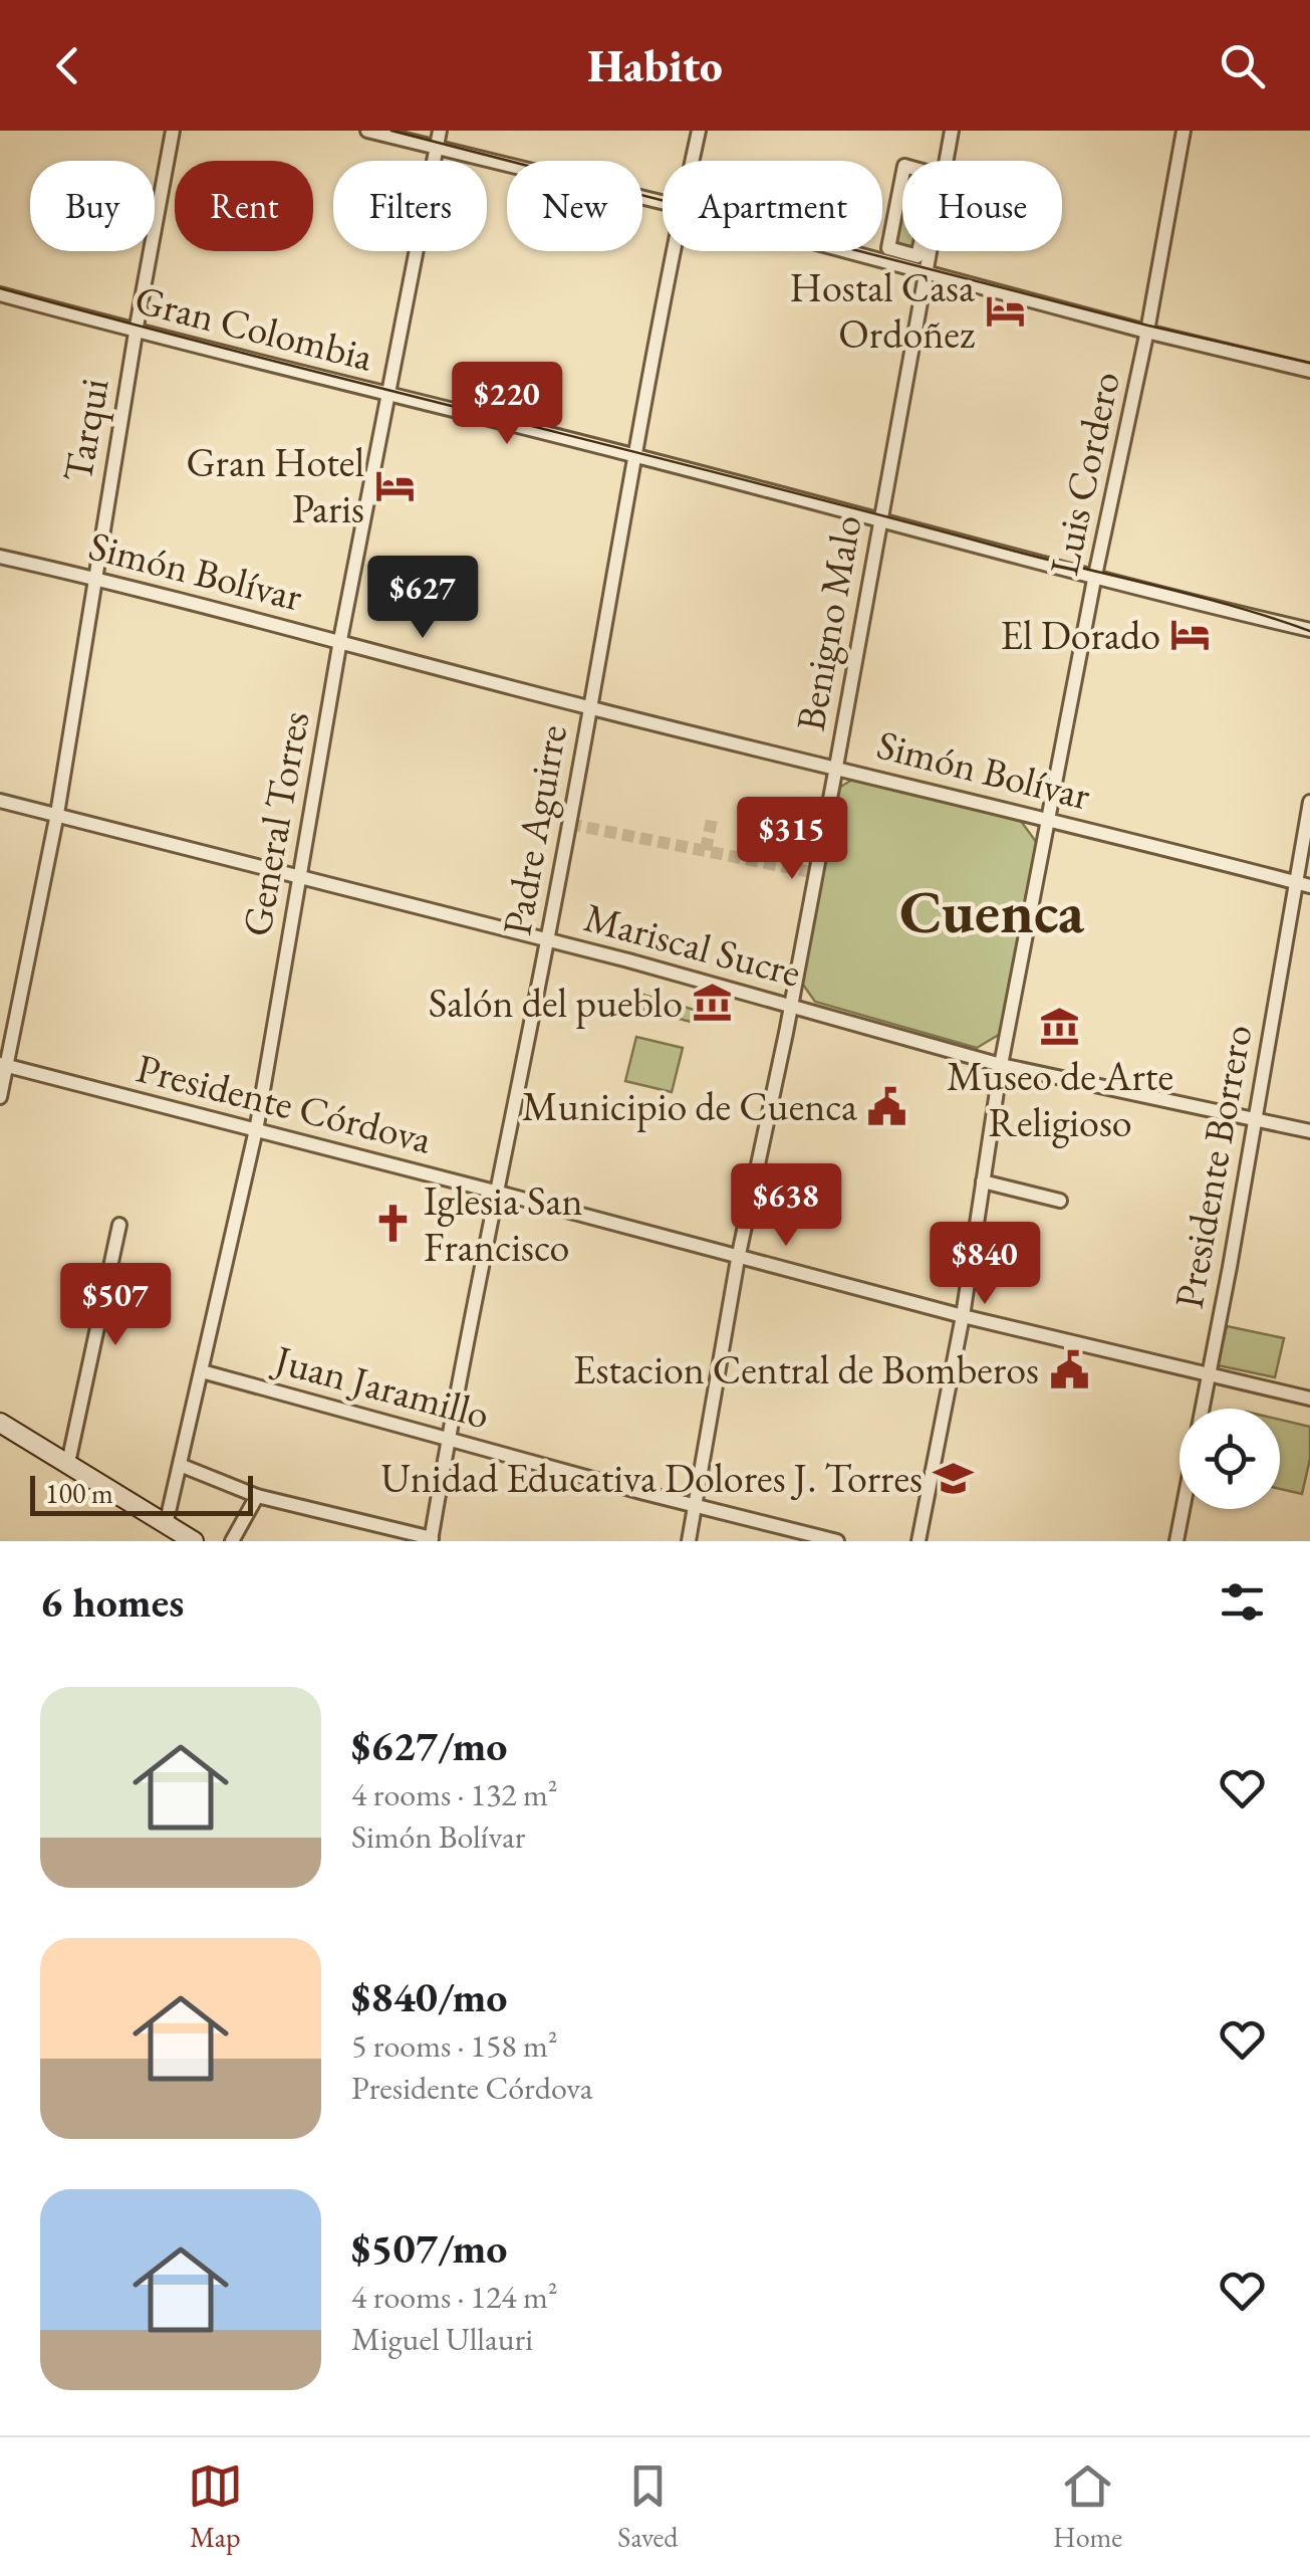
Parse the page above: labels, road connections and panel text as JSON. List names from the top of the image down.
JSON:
{
  "streets": {
    "street": [
      "Gran Colombia",
      "Tarqui",
      "Luis Cordero",
      "Simón Bolívar",
      "Benigno Malo",
      "General Torres",
      "Padre Aguirre",
      "Mariscal Sucre",
      "Presidente Córdova",
      "Presidente Borrero",
      "Juan Jaramillo"
    ]
  },
  "crossings": [
    ["Gran Colombia", "Tarqui"],
    ["Gran Colombia", "Luis Cordero"],
    ["Gran Colombia", "Benigno Malo"],
    ["Gran Colombia", "General Torres"],
    ["Gran Colombia", "Padre Aguirre"],
    ["Tarqui", "Simón Bolívar"],
    ["Tarqui", "Mariscal Sucre"],
    ["Tarqui", "Presidente Córdova"],
    ["Luis Cordero", "Simón Bolívar"],
    ["Luis Cordero", "Mariscal Sucre"],
    ["Luis Cordero", "Presidente Córdova"],
    ["Simón Bolívar", "Benigno Malo"],
    ["Simón Bolívar", "General Torres"],
    ["Simón Bolívar", "Padre Aguirre"],
    ["Simón Bolívar", "Presidente Borrero"],
    ["Benigno Malo", "Mariscal Sucre"],
    ["Benigno Malo", "Presidente Córdova"],
    ["Benigno Malo", "Juan Jaramillo"],
    ["General Torres", "Mariscal Sucre"],
    ["General Torres", "Presidente Córdova"],
    ["General Torres", "Juan Jaramillo"],
    ["Padre Aguirre", "Mariscal Sucre"],
    ["Padre Aguirre", "Presidente Córdova"],
    ["Padre Aguirre", "Juan Jaramillo"],
    ["Mariscal Sucre", "Presidente Borrero"],
    ["Presidente Córdova", "Presidente Borrero"]
  ],
  "districts": ["Cuenca"],
  "places": {
    "hotel": ["Hostal Casa Ordoñez", "Gran Hotel Paris", "El Dorado"],
    "museum": ["Salón del pueblo", "Museo de Arte Religioso"],
    "public building": ["Municipio de Cuenca", "Estacion Central de Bomberos"],
    "church": ["Iglesia San Francisco"],
    "school or university": ["Unidad Educativa Dolores J. Torres"]
  },
  "scale_bar": "100 m",
  "page": {
    "header": "Habito",
    "chip": [
      "Buy",
      "Rent",
      "Filters",
      "New",
      "Apartment",
      "House"
    ],
    "price": [
      "$220",
      "$627",
      "$315",
      "$638",
      "$840",
      "$507"
    ],
    "scale": "100 m",
    "heading": "6 homes",
    "list": [
      {
        "name": "$627/mo",
        "note": "4 rooms · 132 m² · Simón Bolívar"
      },
      {
        "name": "$840/mo",
        "note": "5 rooms · 158 m² · Presidente Córdova"
      },
      {
        "name": "$507/mo",
        "note": "4 rooms · 124 m² · Miguel Ullauri"
      }
    ],
    "tabs": ["Map", "Saved", "Home"]
  }
}
